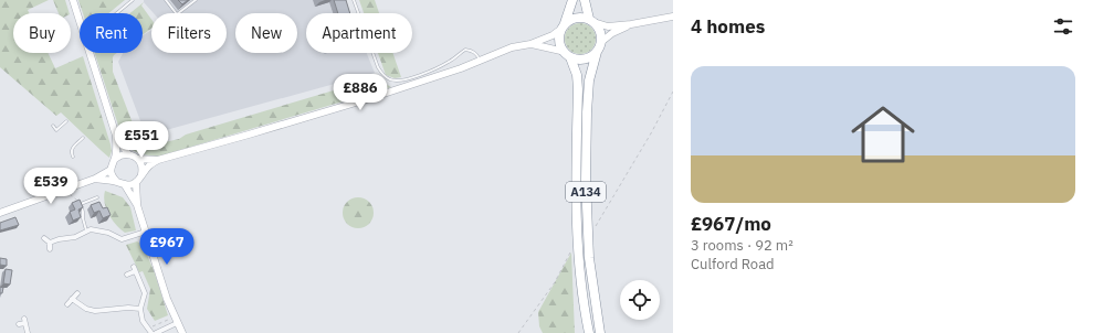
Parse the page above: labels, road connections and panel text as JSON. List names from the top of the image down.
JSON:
{
  "streets": {
    "highway": ["A134"]
  },
  "page": {
    "heading": "4 homes",
    "chip": [
      "Buy",
      "Rent",
      "Filters",
      "New",
      "Apartment"
    ],
    "list": [
      {
        "name": "£967/mo",
        "note": "3 rooms · 92 m² · Culford Road"
      }
    ],
    "price": [
      "£886",
      "£551",
      "£539",
      "£967"
    ]
  }
}
